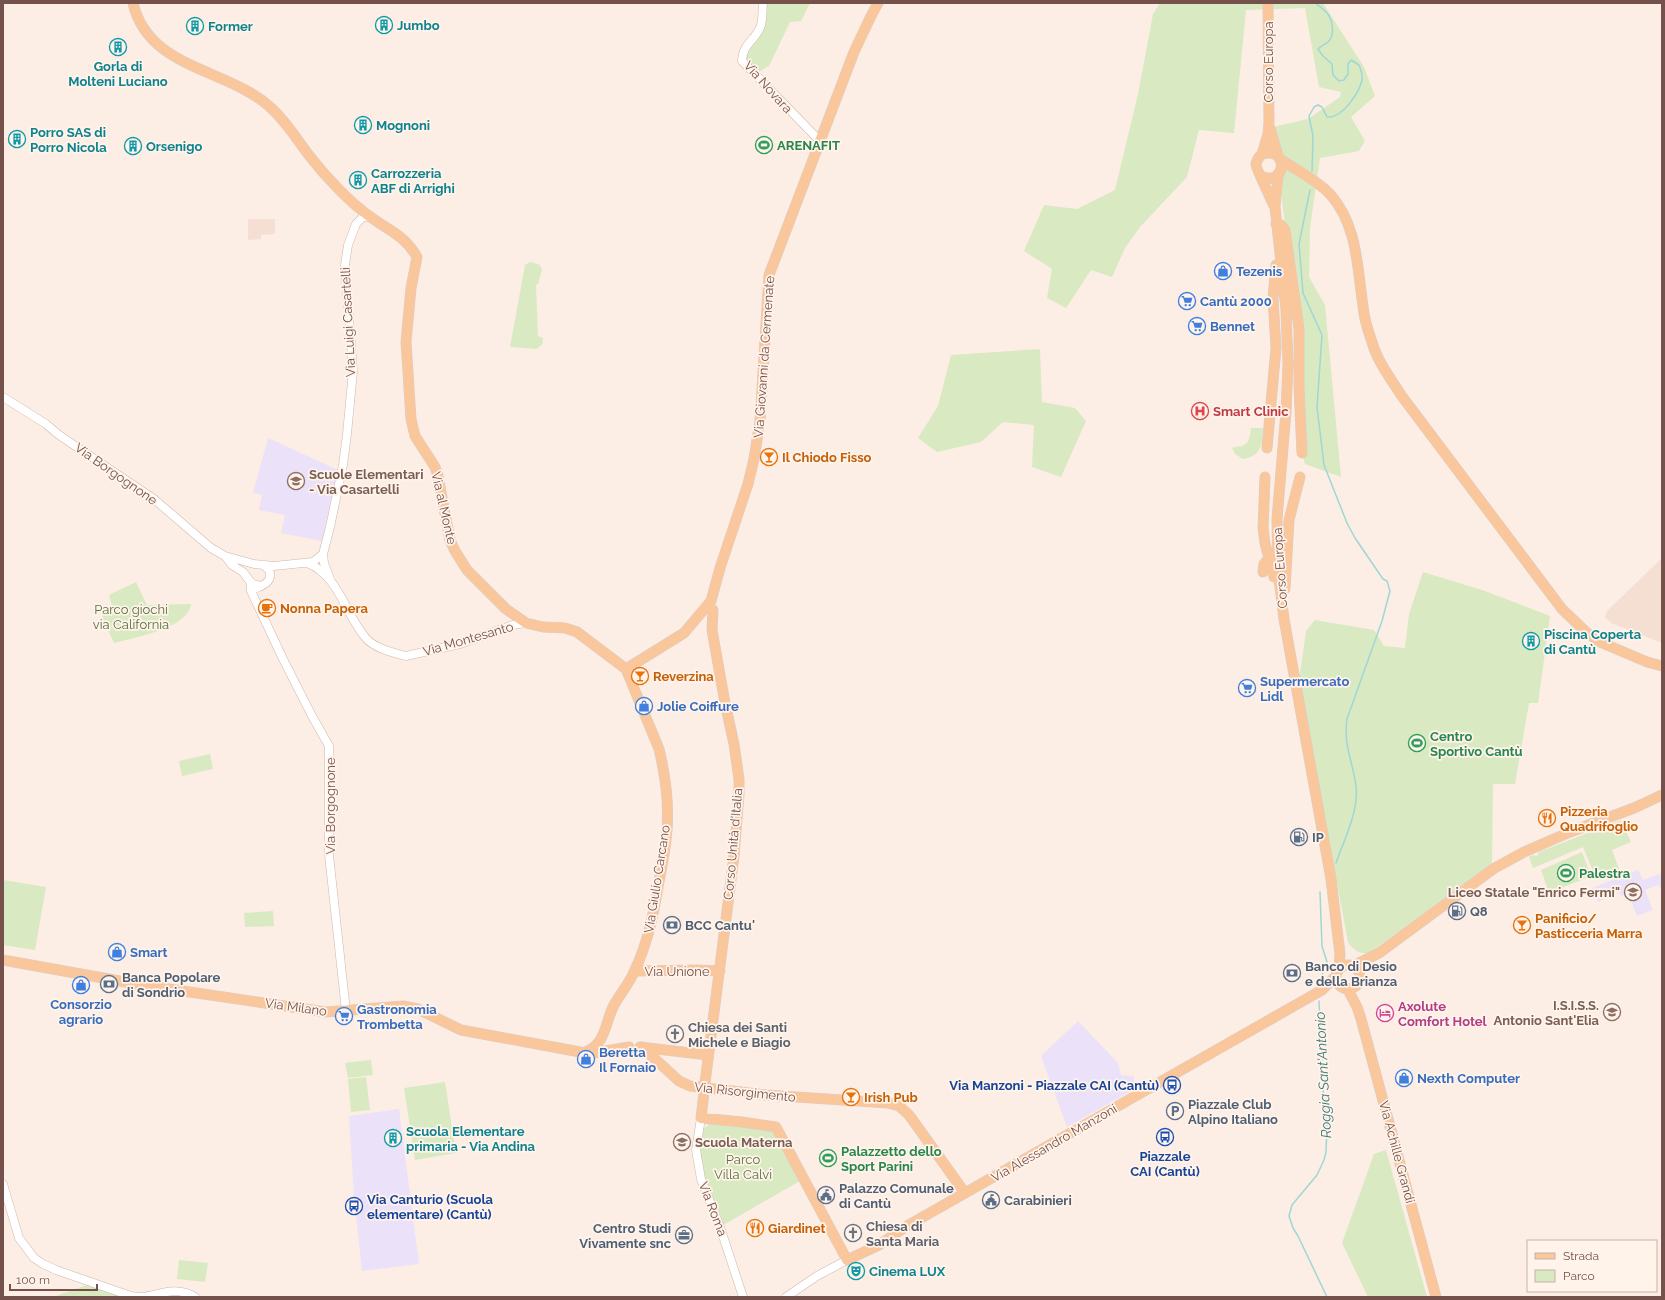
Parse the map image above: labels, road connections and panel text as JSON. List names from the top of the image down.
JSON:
{
  "streets": {
    "main road": [
      "Corso Europa",
      "Via Giovanni da Cermenate",
      "Via al Monte",
      "Corso Unità d'Italia",
      "Via Giulio Carcano",
      "Via Unione",
      "Via Milano",
      "Via Risorgimento",
      "Via Alessandro Manzoni",
      "Via Achille Grandi"
    ],
    "street": [
      "Via Novara",
      "Via Luigi Casartelli",
      "Via Borgognone",
      "Via Montesanto",
      "Via Roma"
    ]
  },
  "crossings": [
    ["Corso Europa", "Via Alessandro Manzoni"],
    ["Corso Europa", "Via Achille Grandi"],
    ["Via Novara", "Via Giovanni da Cermenate"],
    ["Via Luigi Casartelli", "Via Montesanto"],
    ["Via Giovanni da Cermenate", "Via al Monte"],
    ["Via Giovanni da Cermenate", "Corso Unità d'Italia"],
    ["Via Giovanni da Cermenate", "Via Giulio Carcano"],
    ["Via Borgognone", "Via Milano"],
    ["Via al Monte", "Via Montesanto"],
    ["Via al Monte", "Via Giulio Carcano"],
    ["Corso Unità d'Italia", "Via Unione"],
    ["Corso Unità d'Italia", "Via Roma"],
    ["Via Giulio Carcano", "Via Unione"],
    ["Via Risorgimento", "Via Alessandro Manzoni"],
    ["Via Alessandro Manzoni", "Via Achille Grandi"]
  ],
  "water": ["Roggia Sant'Antonio"],
  "parks": ["Parco giochi via California", "Parco Villa Calvi"],
  "places": {
    "building": [
      "Jumbo",
      "Former",
      "Gorla di Molteni Luciano",
      "Mognoni",
      "Porro SAS di Porro Nicola",
      "Orsenigo",
      "Carrozzeria ABF di Arrighi",
      "Piscina Coperta di Cantù",
      "Scuola Elementare primaria - Via Andina"
    ],
    "sports": [
      "ARENAFIT",
      "Centro Sportivo Cantù",
      "Palestra",
      "Palazzetto dello Sport Parini"
    ],
    "shop": [
      "Tezenis",
      "Jolie Coiffure",
      "Smart",
      "Consorzio agrario",
      "Beretta Il Fornaio",
      "Nexth Computer"
    ],
    "supermarket": [
      "Cantù 2000",
      "Bennet",
      "Supermercato Lidl",
      "Gastronomia Trombetta"
    ],
    "hospital": ["Smart Clinic"],
    "bar": [
      "Il Chiodo Fisso",
      "Reverzina",
      "Panificio/ Pasticceria Marra",
      "Irish Pub"
    ],
    "school or university": [
      "Scuole Elementari - Via Casartelli",
      "Liceo Statale \"Enrico Fermi\"",
      "I.S.I.S.S. Antonio Sant'Elia",
      "Scuola Materna"
    ],
    "cafe": ["Nonna Papera"],
    "restaurant": ["Pizzeria Quadrifoglio", "Giardinet"],
    "fuel station": ["IP", "Q8"],
    "bank": ["BCC Cantu'", "Banco di Desio e della Brianza", "Banca Popolare di Sondrio"],
    "hotel": ["Axolute Comfort Hotel"],
    "church": ["Chiesa dei Santi Michele e Biagio", "Chiesa di Santa Maria"],
    "bus stop": ["Via Manzoni - Piazzale CAI (Cantù)", "Piazzale CAI (Cantù)", "Via Canturio (Scuola elementare) (Cantù)"],
    "parking": ["Piazzale Club Alpino Italiano"],
    "public building": ["Palazzo Comunale di Cantù", "Carabinieri"],
    "office": ["Centro Studi Vivamente snc"],
    "theatre": ["Cinema LUX"]
  },
  "legend": ["Strada", "Parco"],
  "scale_bar": "100 m"
}
